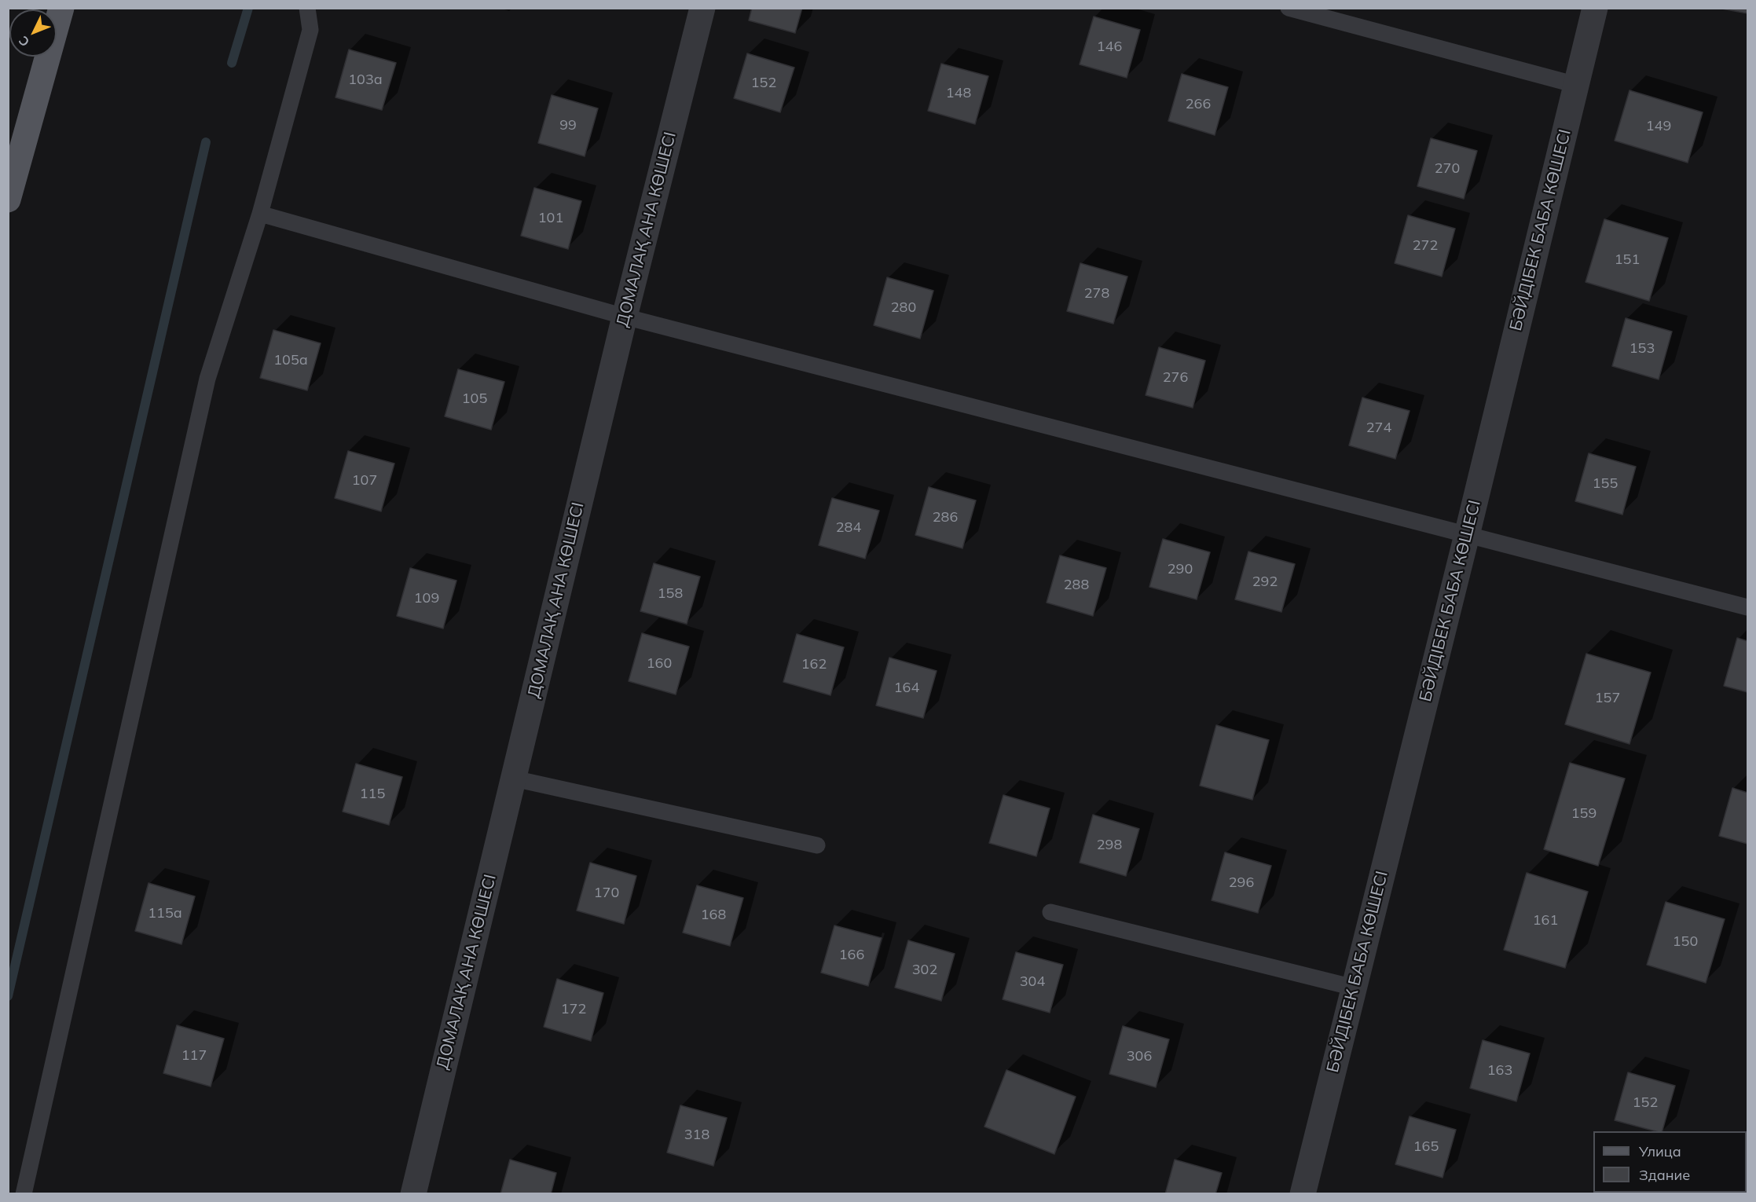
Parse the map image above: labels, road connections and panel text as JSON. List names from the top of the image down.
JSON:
{
  "streets": {
    "street": ["ДОМАЛАҚ АНА КӨШЕСІ", "БӘЙДІБЕК БАБА КӨШЕСІ"]
  },
  "house_numbers": [
    "146",
    "103а",
    "152",
    "148",
    "266",
    "99",
    "149",
    "270",
    "101",
    "272",
    "151",
    "278",
    "280",
    "153",
    "105а",
    "276",
    "105",
    "274",
    "107",
    "155",
    "286",
    "284",
    "290",
    "292",
    "288",
    "158",
    "109",
    "160",
    "162",
    "164",
    "157",
    "115",
    "159",
    "298",
    "296",
    "170",
    "115а",
    "168",
    "161",
    "150",
    "166",
    "302",
    "304",
    "172",
    "117",
    "306",
    "163",
    "152",
    "318",
    "165"
  ],
  "legend": ["Улица", "Здание"],
  "north": "bottom left"
}
